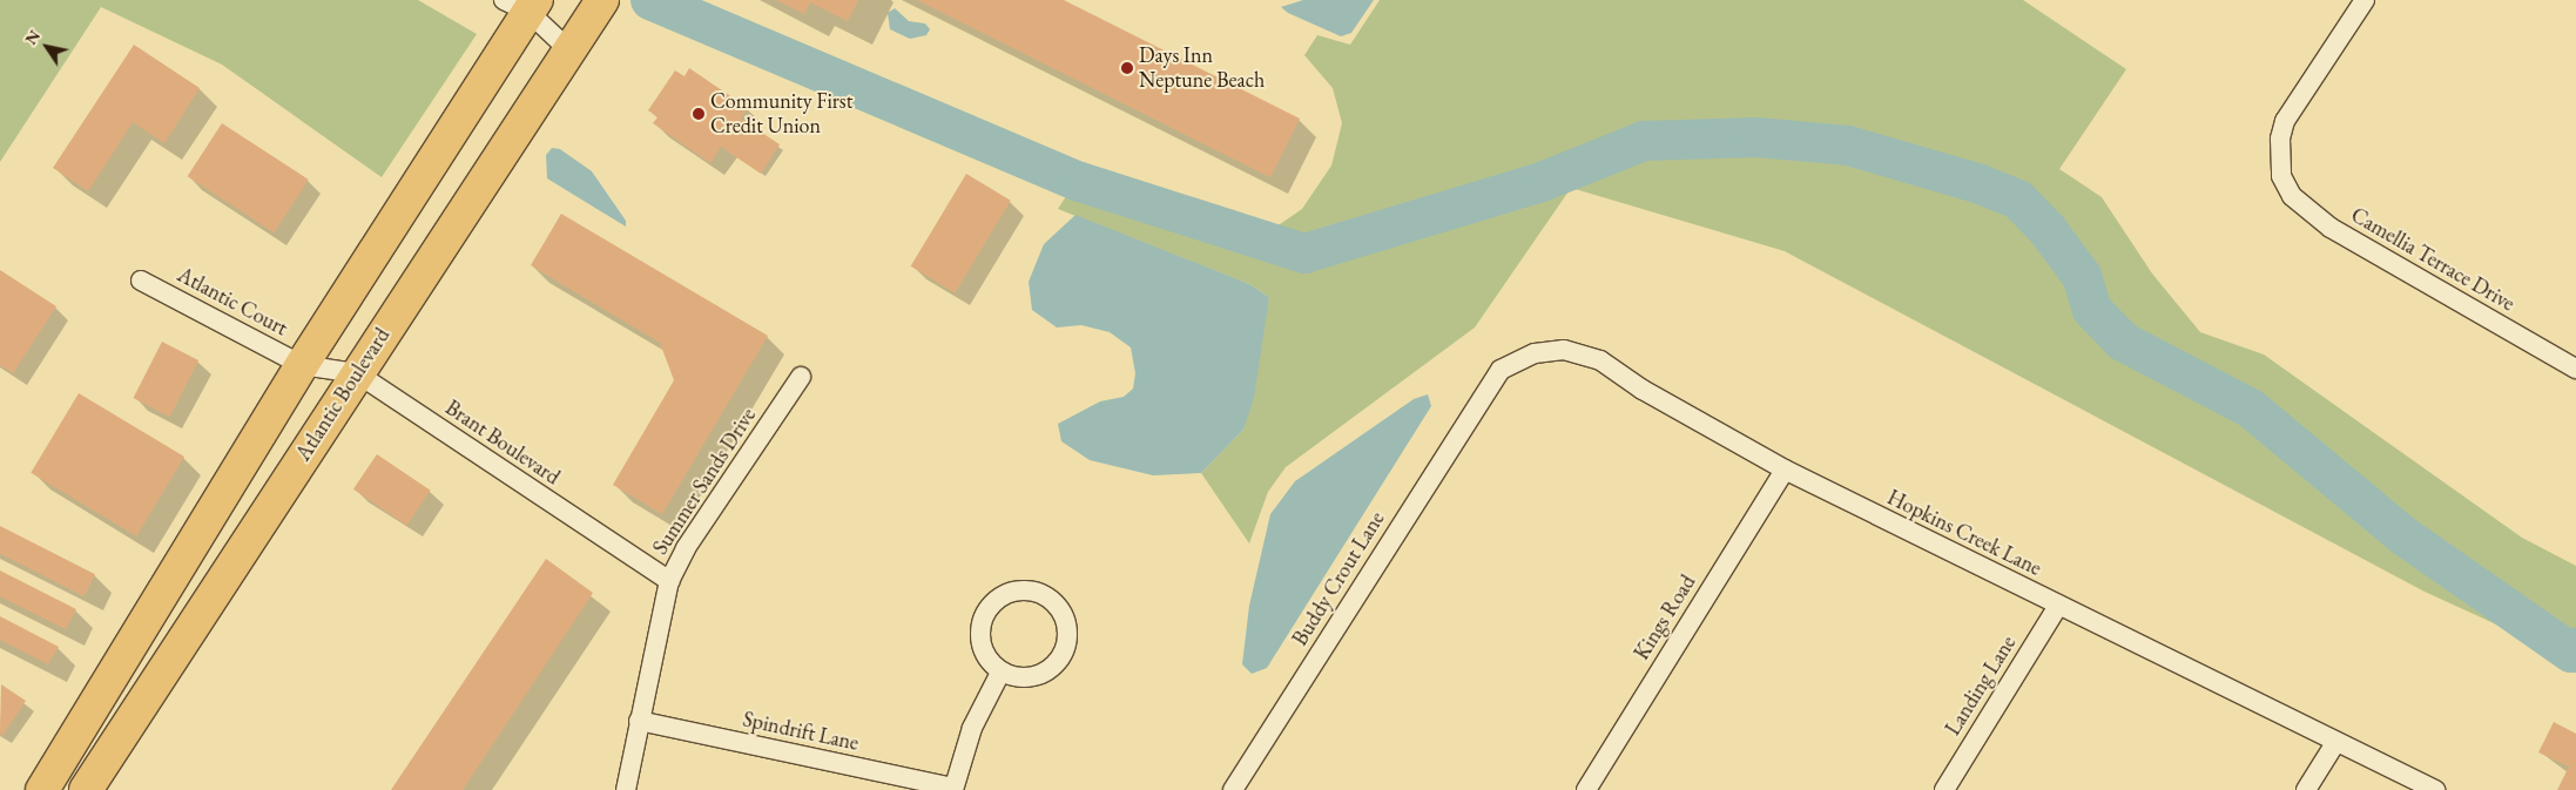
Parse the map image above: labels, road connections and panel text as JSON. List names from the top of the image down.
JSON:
{
  "streets": {
    "highway": ["Atlantic Boulevard"],
    "street": [
      "Camellia Terrace Drive",
      "Atlantic Court",
      "Brant Boulevard",
      "Summer Sands Drive",
      "Hopkins Creek Lane",
      "Buddy Crout Lane",
      "Kings Road",
      "Landing Lane",
      "Spindrift Lane"
    ]
  },
  "crossings": [
    ["Atlantic Court", "Brant Boulevard"],
    ["Atlantic Boulevard", "Brant Boulevard"],
    ["Brant Boulevard", "Summer Sands Drive"],
    ["Summer Sands Drive", "Spindrift Lane"],
    ["Hopkins Creek Lane", "Buddy Crout Lane"],
    ["Hopkins Creek Lane", "Kings Road"],
    ["Hopkins Creek Lane", "Landing Lane"]
  ],
  "places": ["Days Inn Neptune Beach", "Community First Credit Union"],
  "north": "top left"
}
